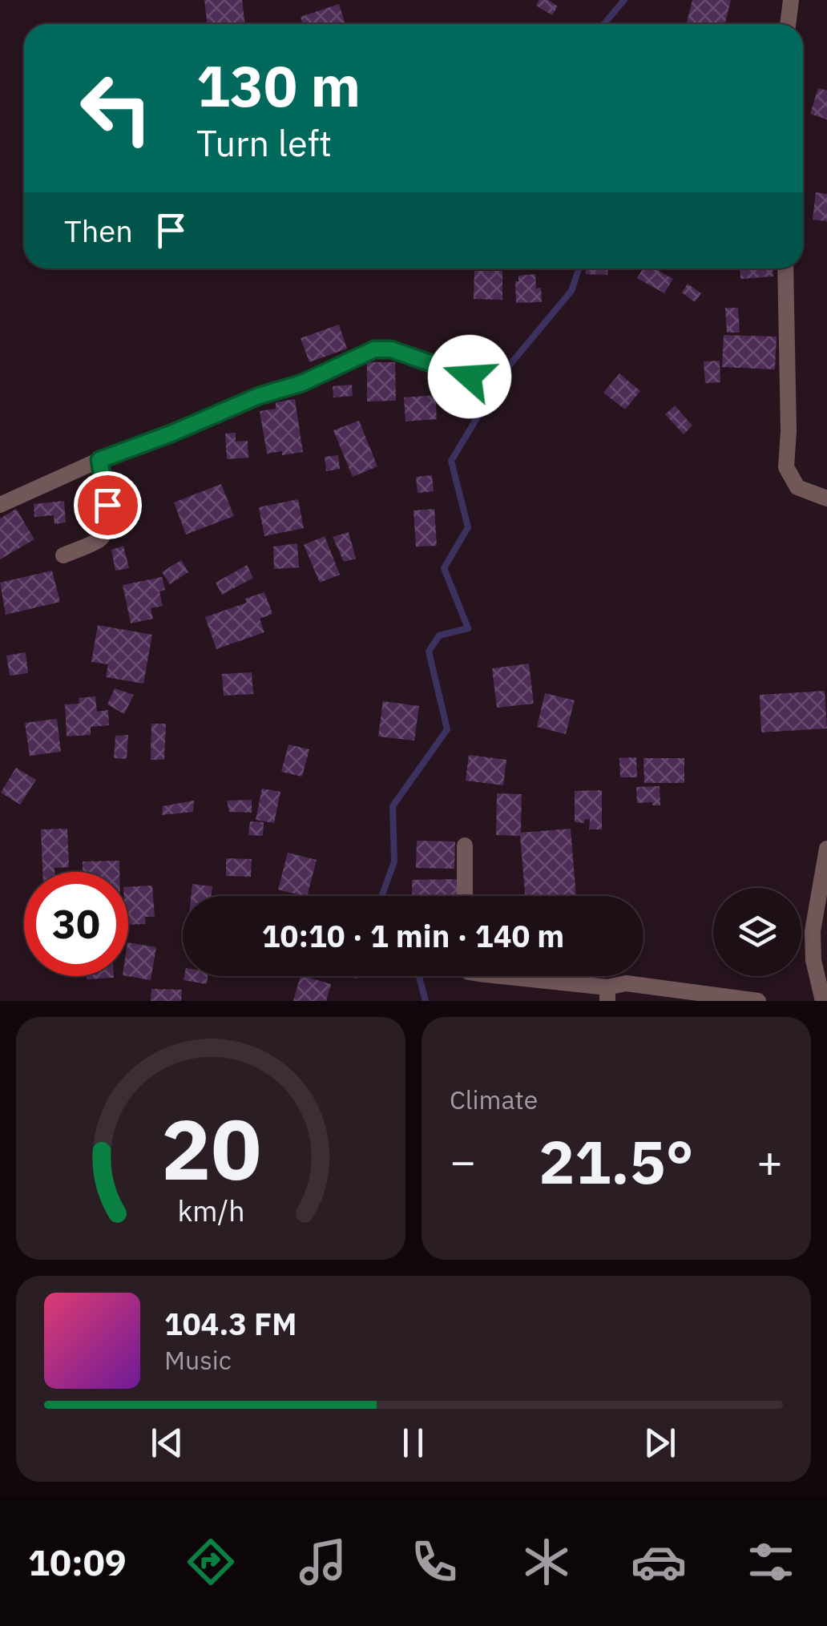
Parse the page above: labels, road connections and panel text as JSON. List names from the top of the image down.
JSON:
{
  "page": {
    "turn": ["130 m", "Turn left"],
    "then": "Then",
    "limit": "30",
    "trip": "10:10 · 1 min · 140 m",
    "tile": "Climate",
    "heat": ["−", "21.5°", "+"],
    "song": ["104.3 FM", "Music"],
    "tabs": "10:09",
    "gauge": ["20", "km/h"]
  }
}
